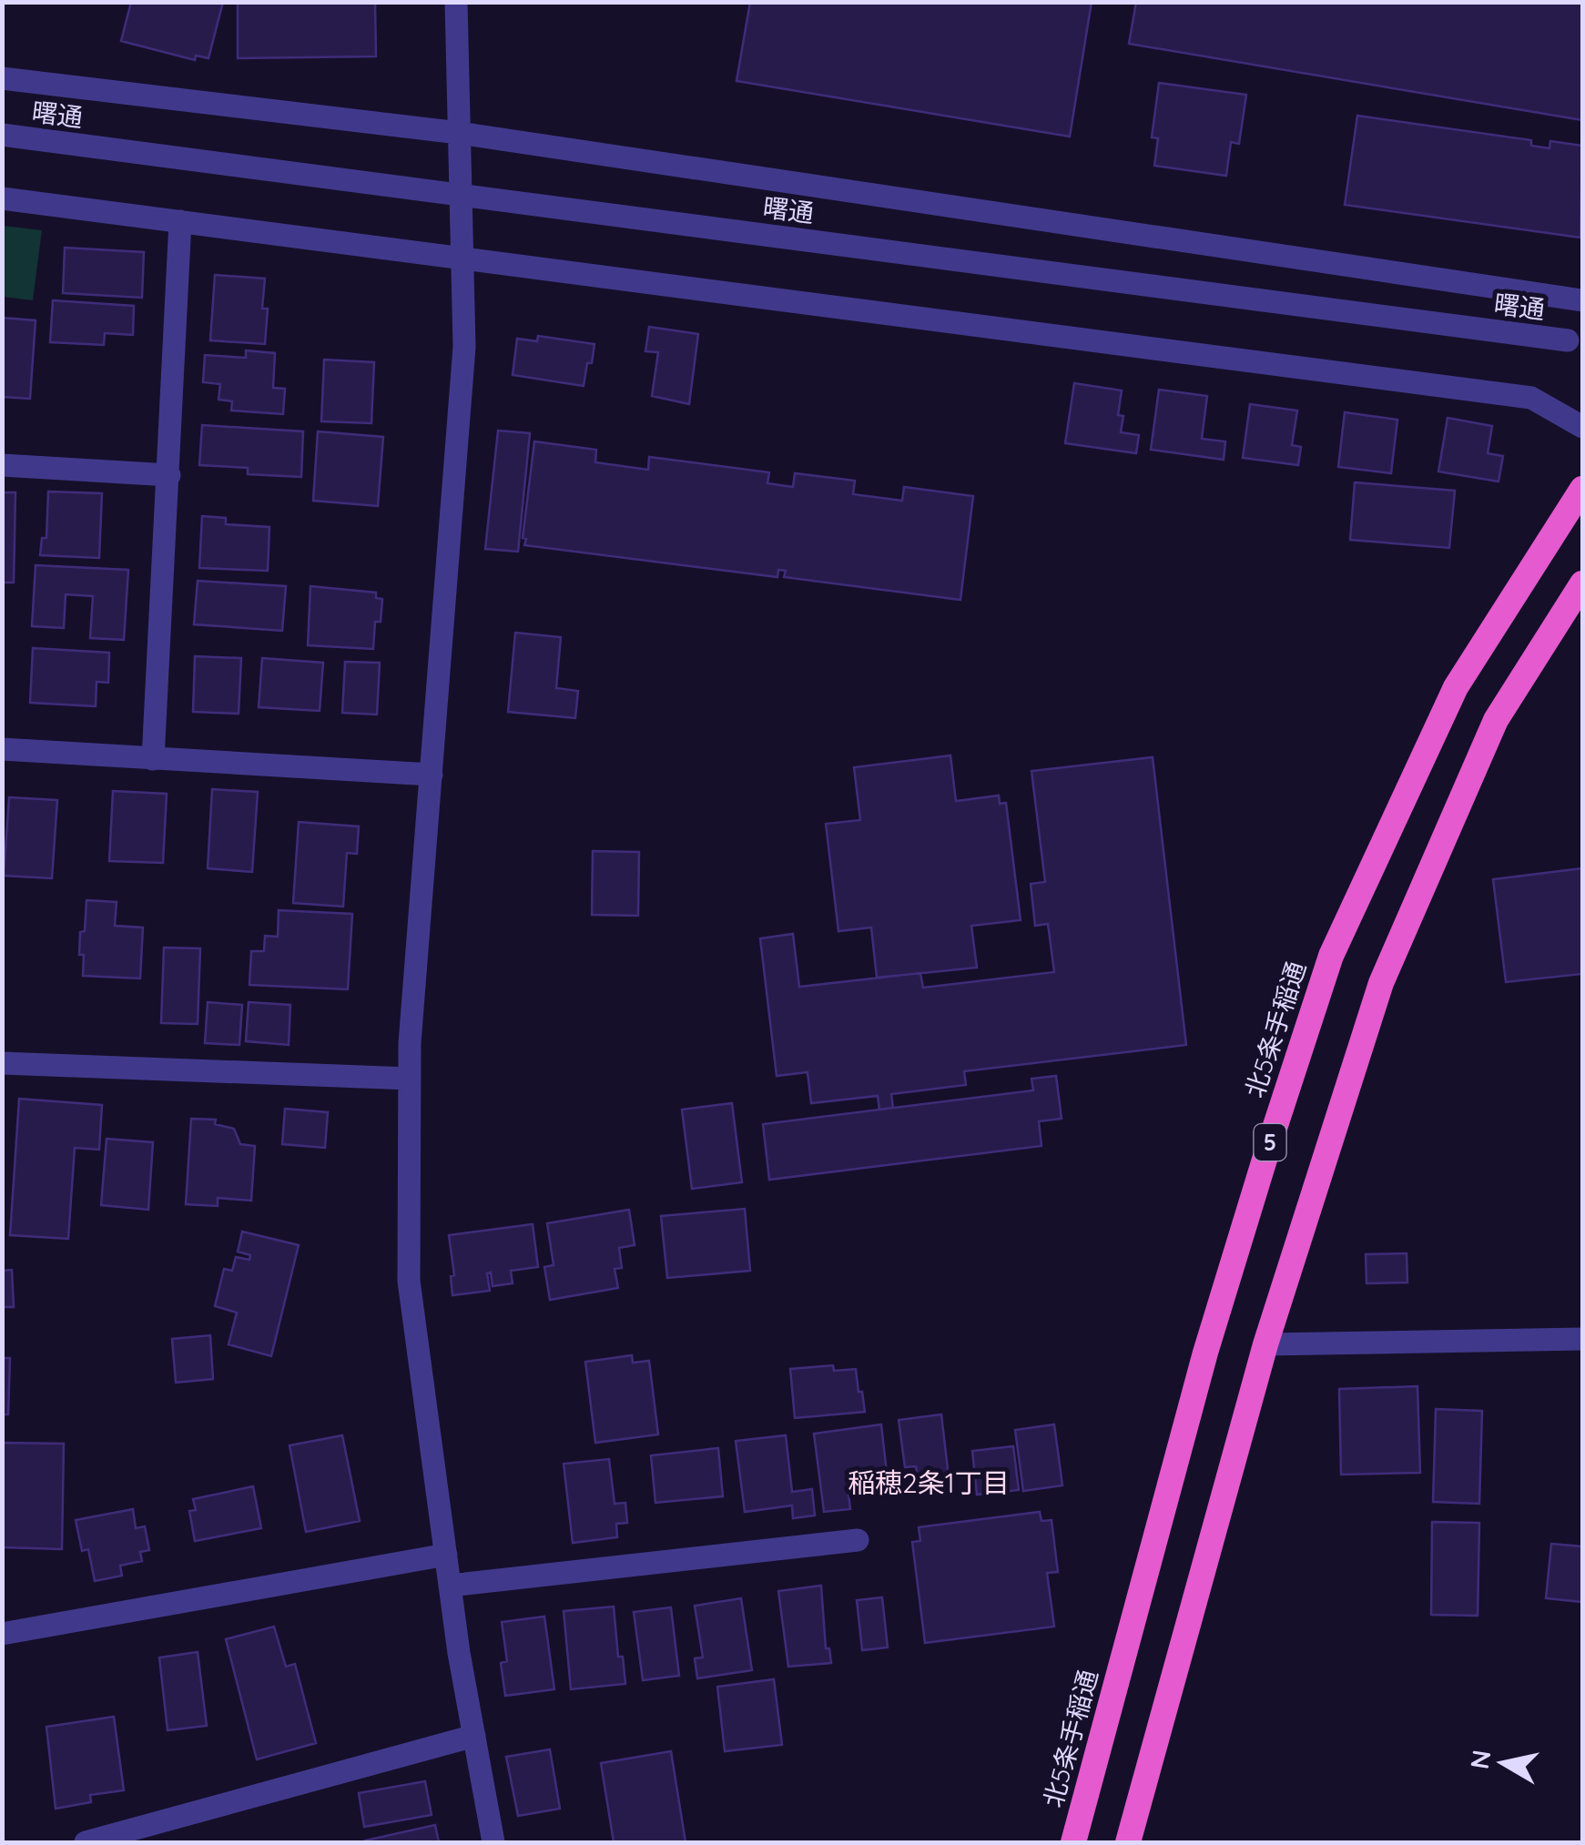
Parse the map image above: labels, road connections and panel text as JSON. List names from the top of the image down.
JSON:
{
  "streets": {
    "highway": ["北5条手稲通", "5"],
    "street": ["曙通"]
  },
  "districts": ["稲穂2条1丁目"],
  "north": "left"
}
